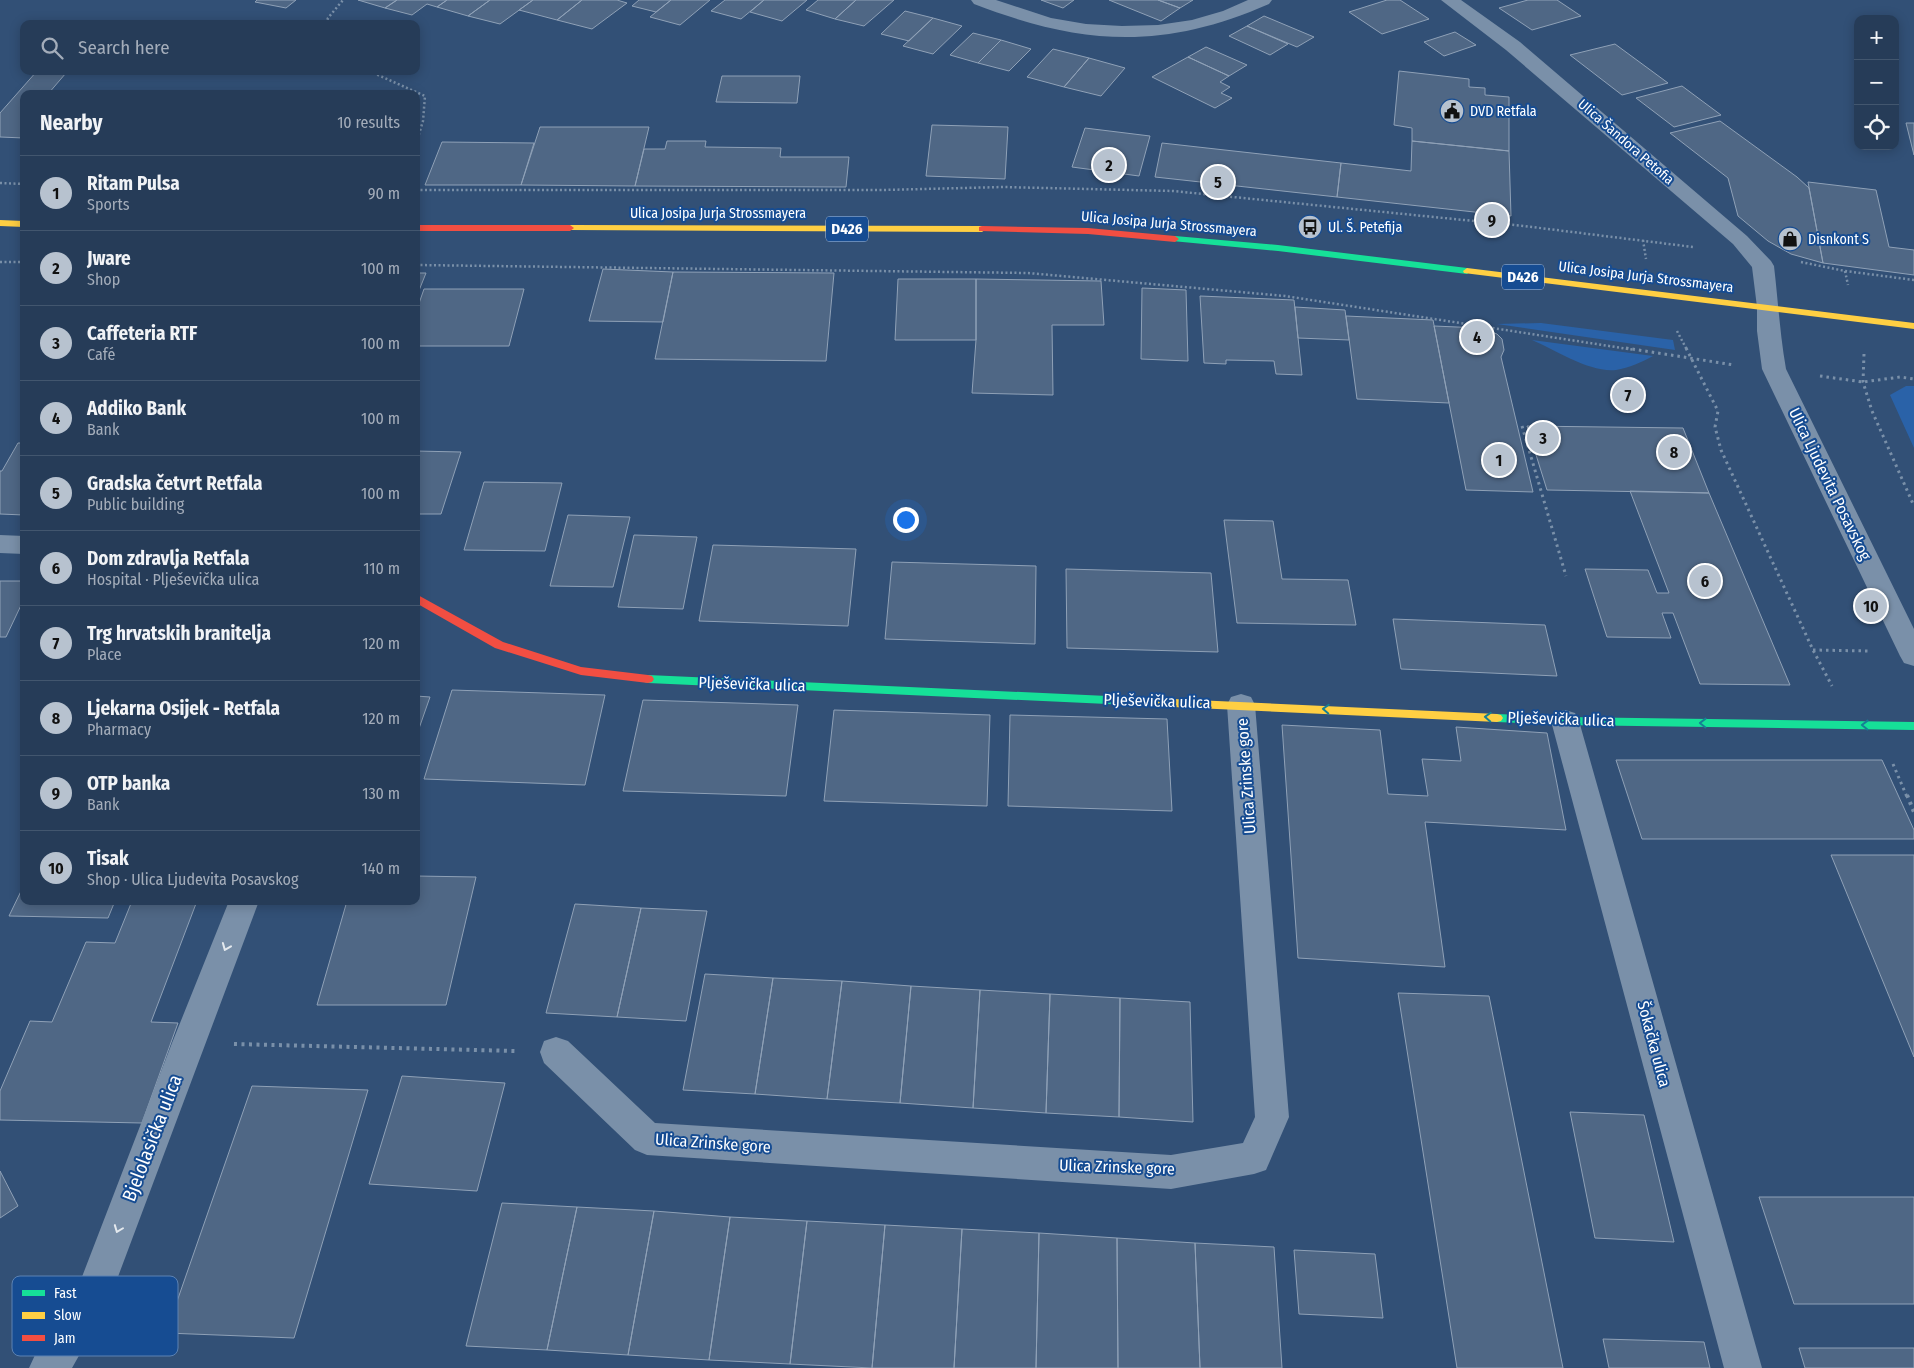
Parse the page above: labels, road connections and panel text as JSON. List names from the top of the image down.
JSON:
{
  "streets": {
    "main road": ["Ulica Josipa Jurja Strossmayera", "D426", "Plješevička ulica"],
    "street": [
      "Ulica Šandora Petofia",
      "Ulica Ljudevita Posavskog",
      "Ulica Zrinske gore",
      "Šokačka ulica",
      "Bjelolasička ulica"
    ]
  },
  "crossings": [
    ["Ulica Šandora Petofia", "Ulica Josipa Jurja Strossmayera"],
    ["Ulica Šandora Petofia", "Ulica Ljudevita Posavskog"],
    ["Ulica Josipa Jurja Strossmayera", "Ulica Ljudevita Posavskog"],
    ["Plješevička ulica", "Ulica Zrinske gore"],
    ["Plješevička ulica", "Šokačka ulica"]
  ],
  "one_way": ["Plješevička ulica", "Bjelolasička ulica"],
  "places": {
    "public building": ["DVD Retfala"],
    "bus stop": ["Ul. Š. Petefija"],
    "shop": ["Disnkont S"]
  },
  "legend": ["Fast", "Slow", "Jam"],
  "page": {
    "map_buttons": ["+", "−"],
    "search": "Search here",
    "heading": ["Nearby", "10 results"],
    "pins": [
      "2",
      "5",
      "9",
      "4",
      "7",
      "3",
      "8",
      "1",
      "6",
      "10"
    ],
    "list": [
      {
        "mark": "1",
        "name": "Ritam Pulsa",
        "note": "Sports",
        "value": "90 m"
      },
      {
        "mark": "2",
        "name": "Jware",
        "note": "Shop",
        "value": "100 m"
      },
      {
        "mark": "3",
        "name": "Caffeteria RTF",
        "note": "Café",
        "value": "100 m"
      },
      {
        "mark": "4",
        "name": "Addiko Bank",
        "note": "Bank",
        "value": "100 m"
      },
      {
        "mark": "5",
        "name": "Gradska četvrt Retfala",
        "note": "Public building",
        "value": "100 m"
      },
      {
        "mark": "6",
        "name": "Dom zdravlja Retfala",
        "note": "Hospital · Plješevička ulica",
        "value": "110 m"
      },
      {
        "mark": "7",
        "name": "Trg hrvatskih branitelja",
        "note": "Place",
        "value": "120 m"
      },
      {
        "mark": "8",
        "name": "Ljekarna Osijek - Retfala",
        "note": "Pharmacy",
        "value": "120 m"
      },
      {
        "mark": "9",
        "name": "OTP banka",
        "note": "Bank",
        "value": "130 m"
      },
      {
        "mark": "10",
        "name": "Tisak",
        "note": "Shop · Ulica Ljudevita Posavskog",
        "value": "140 m"
      }
    ]
  }
}
